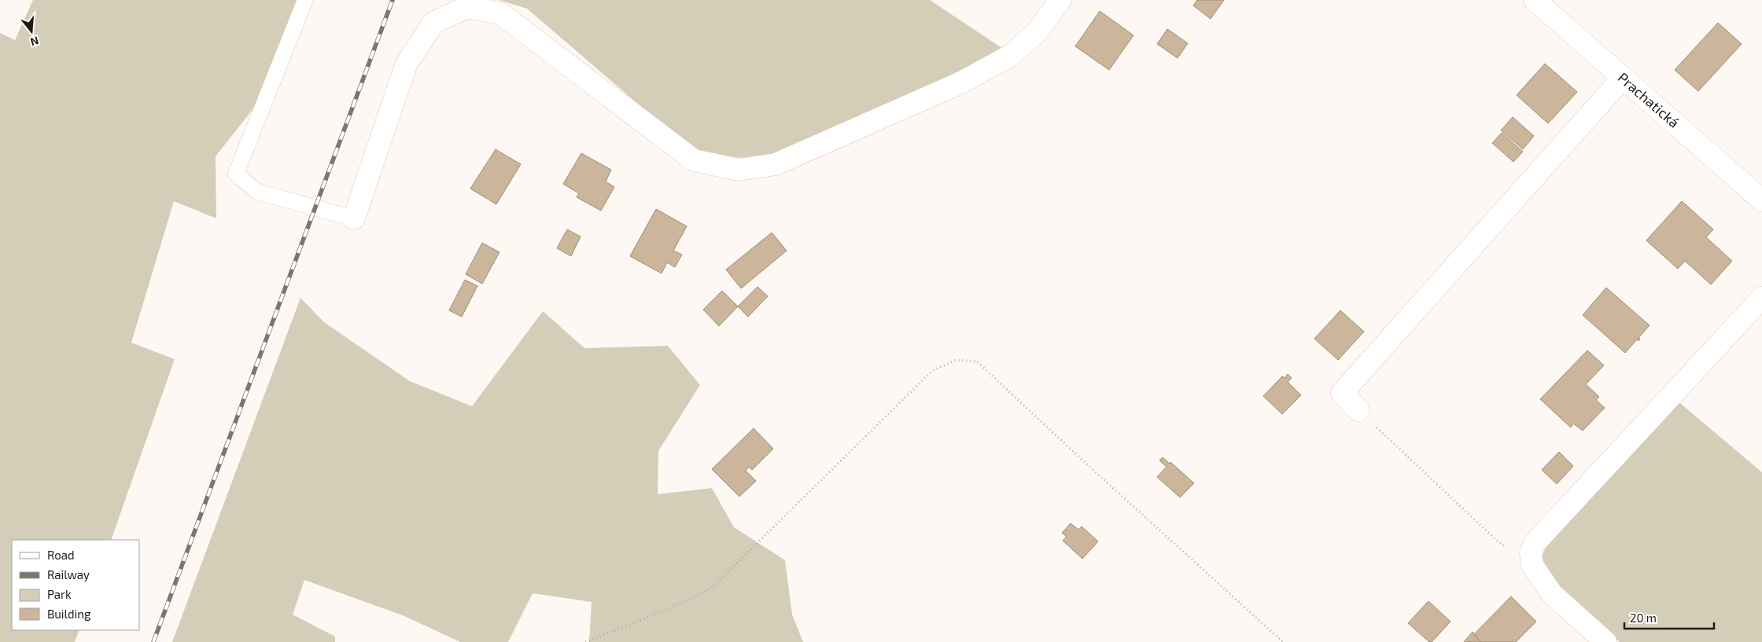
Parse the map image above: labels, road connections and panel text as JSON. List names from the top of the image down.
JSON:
{
  "streets": {
    "street": ["Prachatická"]
  },
  "legend": [
    "Road",
    "Railway",
    "Park",
    "Building"
  ],
  "scale_bar": "20 m",
  "north": "bottom"
}
